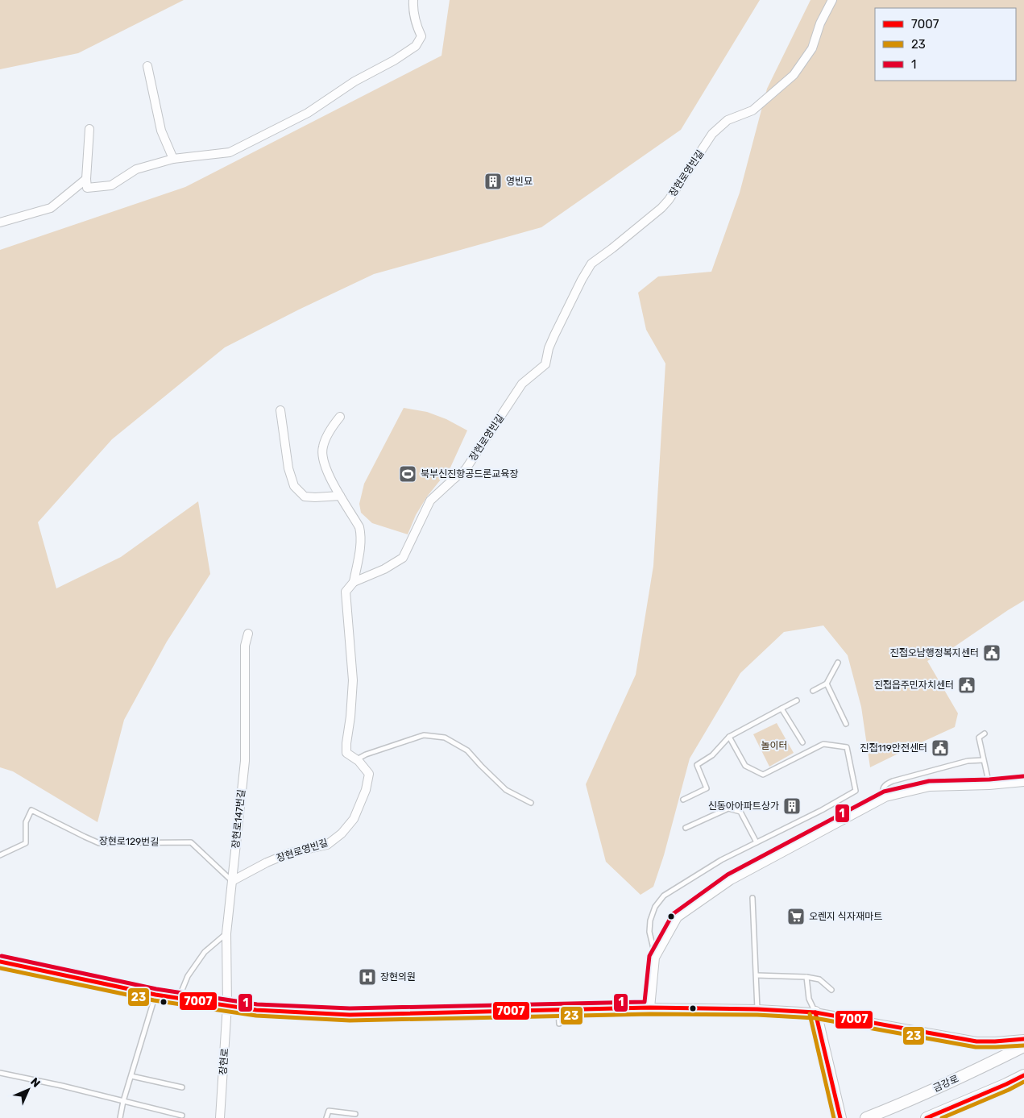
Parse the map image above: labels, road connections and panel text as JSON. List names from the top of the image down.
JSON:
{
  "streets": {
    "main road": ["금강로"],
    "street": ["장현로영빈길", "장현로147번길", "장현로"],
    "lane": ["장현로129번길"]
  },
  "crossings": [
    ["장현로영빈길", "장현로147번길"],
    ["장현로영빈길", "장현로129번길"],
    ["장현로147번길", "장현로129번길"],
    ["장현로147번길", "장현로"]
  ],
  "parks": ["놀이터"],
  "places": {
    "building": ["영빈묘", "신동아아파트상가"],
    "sports": ["북부신진항공드론교육장"],
    "public building": ["진접오남행정복지센터", "진접읍주민자치센터", "진접119안전센터"],
    "supermarket": ["오렌지 식자재마트"],
    "hospital": ["장현의원"]
  },
  "lines": ["transit line 1", "transit line 7007", "transit line 23"],
  "legend": ["7007", "23", "1"],
  "north": "top right"
}
